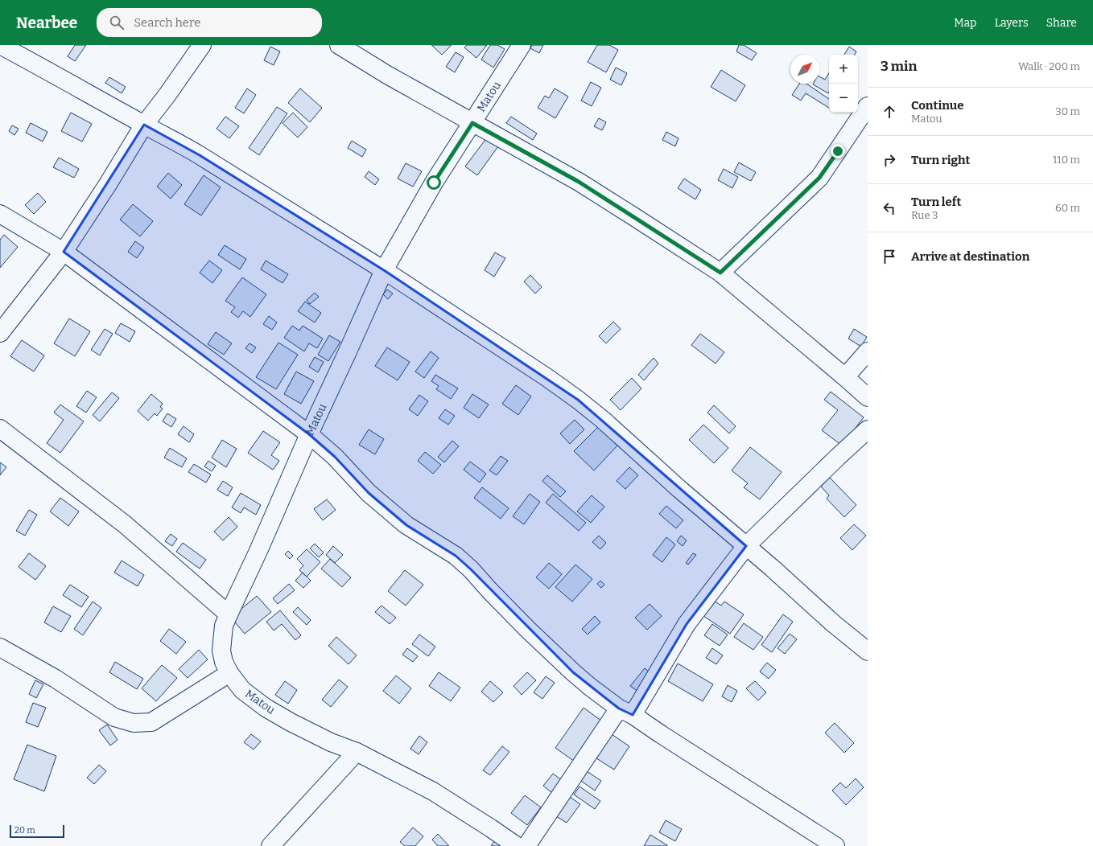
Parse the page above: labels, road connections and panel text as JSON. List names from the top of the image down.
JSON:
{
  "streets": {
    "street": ["Matou"]
  },
  "scale_bar": "20 m",
  "north": "top right",
  "page": {
    "header": "Nearbee",
    "search": "Search here",
    "nav": ["Map", "Layers", "Share"],
    "heading": ["3 min", "Walk · 200 m"],
    "map_buttons": ["+", "−"],
    "list": [
      ["Continue", "Matou", "30 m"],
      ["Turn right", "110 m"],
      ["Turn left", "Rue 3", "60 m"],
      "Arrive at destination"
    ],
    "scale": "20 m"
  }
}
